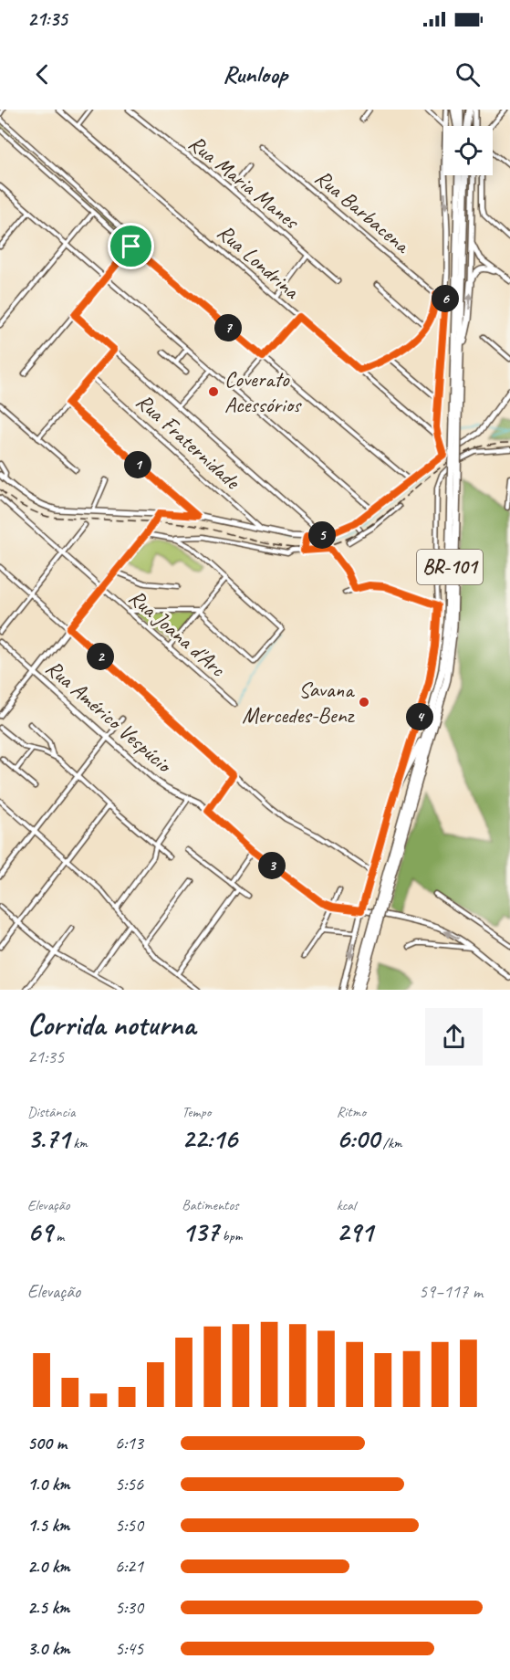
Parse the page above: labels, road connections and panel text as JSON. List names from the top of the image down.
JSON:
{
  "streets": {
    "highway": ["BR-101"],
    "main road": ["Rua Américo Vespúcio"],
    "street": [
      "Rua Maria Manes",
      "Rua Barbacena",
      "Rua Londrina",
      "Rua Fraternidade",
      "Rua Joana d'Arc"
    ]
  },
  "places": ["Coverato Acessórios", "Savana Mercedes-Benz"],
  "page": {
    "status": "21:35",
    "header": "Runloop",
    "pins": [
      "6",
      "7",
      "1",
      "5",
      "2",
      "4",
      "3"
    ],
    "heading": ["Corrida noturna", "21:35"],
    "stats": [
      ["Distância", "3.71 km"],
      ["Tempo", "22:16"],
      ["Ritmo", "6:00 /km"],
      ["Elevação", "69 m"],
      ["Batimentos", "137 bpm"],
      ["kcal", "291"]
    ],
    "chart": ["Elevação", "59–117 m"],
    "list": [
      {
        "name": "500 m",
        "note": "6:13"
      },
      {
        "name": "1.0 km",
        "note": "5:56"
      },
      {
        "name": "1.5 km",
        "note": "5:50"
      },
      {
        "name": "2.0 km",
        "note": "6:21"
      },
      {
        "name": "2.5 km",
        "note": "5:30"
      },
      {
        "name": "3.0 km",
        "note": "5:45"
      }
    ]
  }
}
